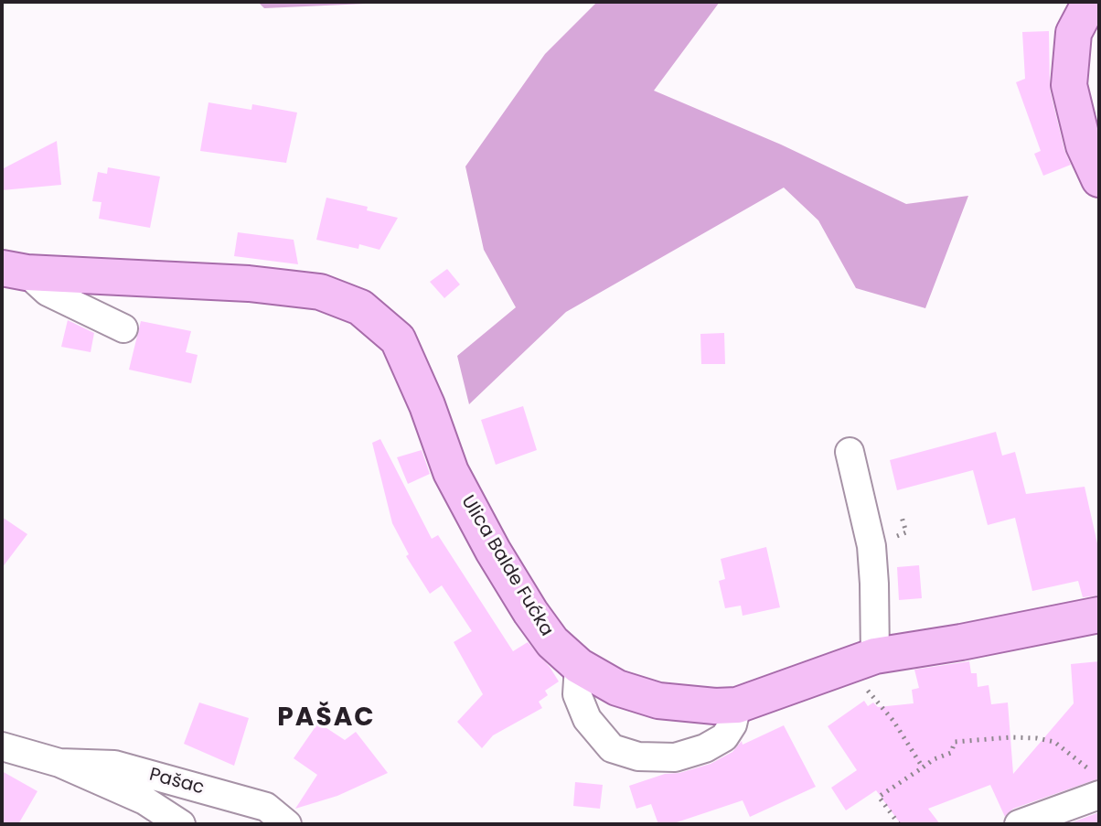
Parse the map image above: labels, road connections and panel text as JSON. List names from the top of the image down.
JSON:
{
  "streets": {
    "main road": ["Ulica Balde Fućka"],
    "street": ["Pašac"]
  },
  "districts": ["PAŠAC"]
}
